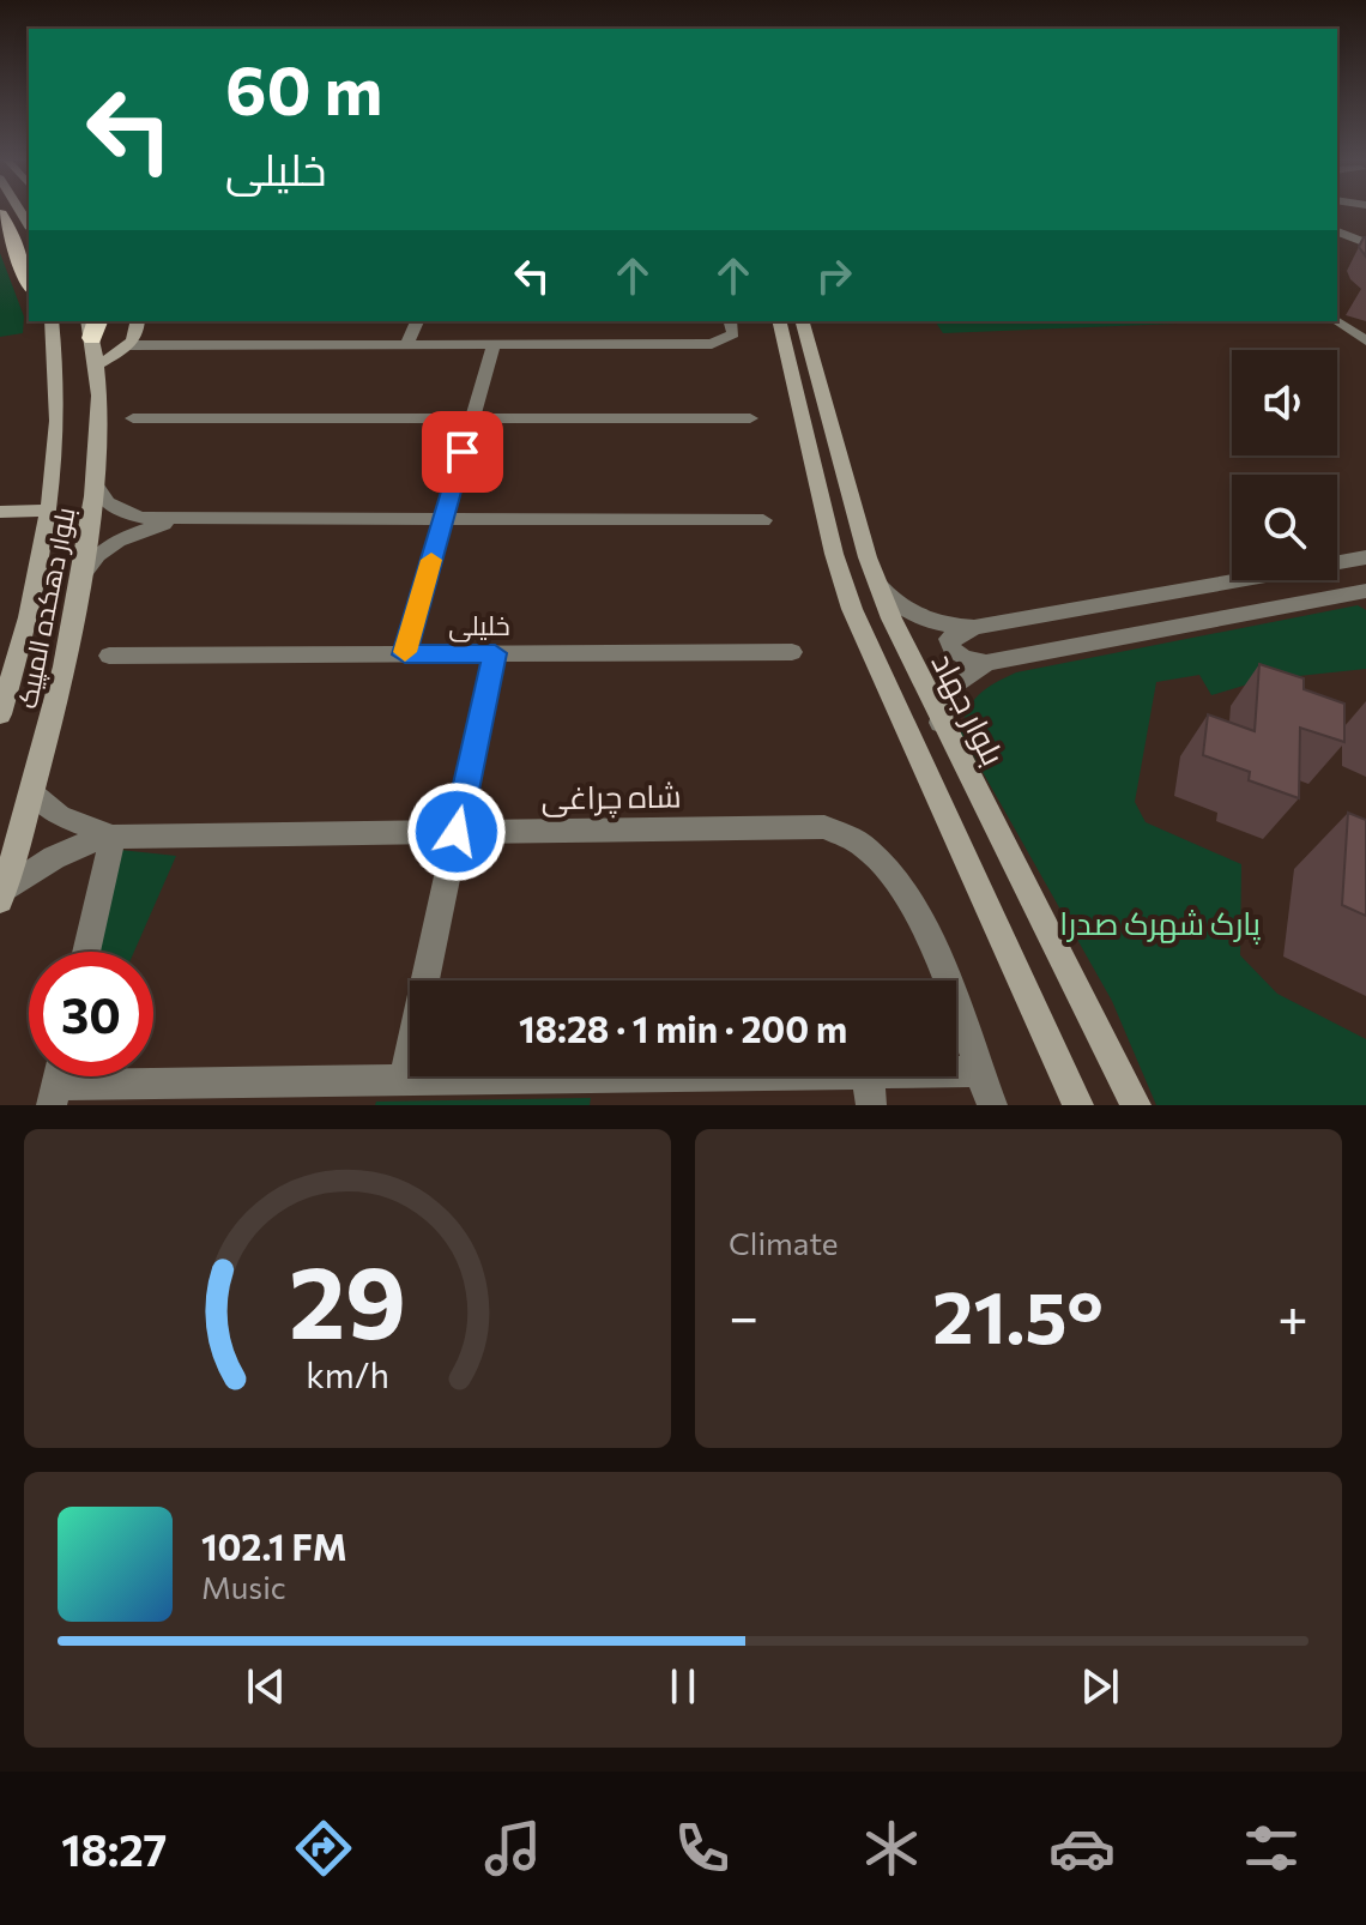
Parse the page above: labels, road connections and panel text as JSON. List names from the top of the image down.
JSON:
{
  "streets": {
    "main road": ["بلوار دهکده المپیک", "بلوار جهاد"],
    "street": ["خلیلی", "شاه چراغی"]
  },
  "parks": ["پارک شهرک صدرا"],
  "page": {
    "turn": ["60 m", "خلیلی"],
    "limit": "30",
    "trip": "18:28 · 1 min · 200 m",
    "tile": "Climate",
    "heat": ["−", "21.5°", "+"],
    "song": ["102.1 FM", "Music"],
    "tabs": "18:27",
    "gauge": ["29", "km/h"]
  }
}
